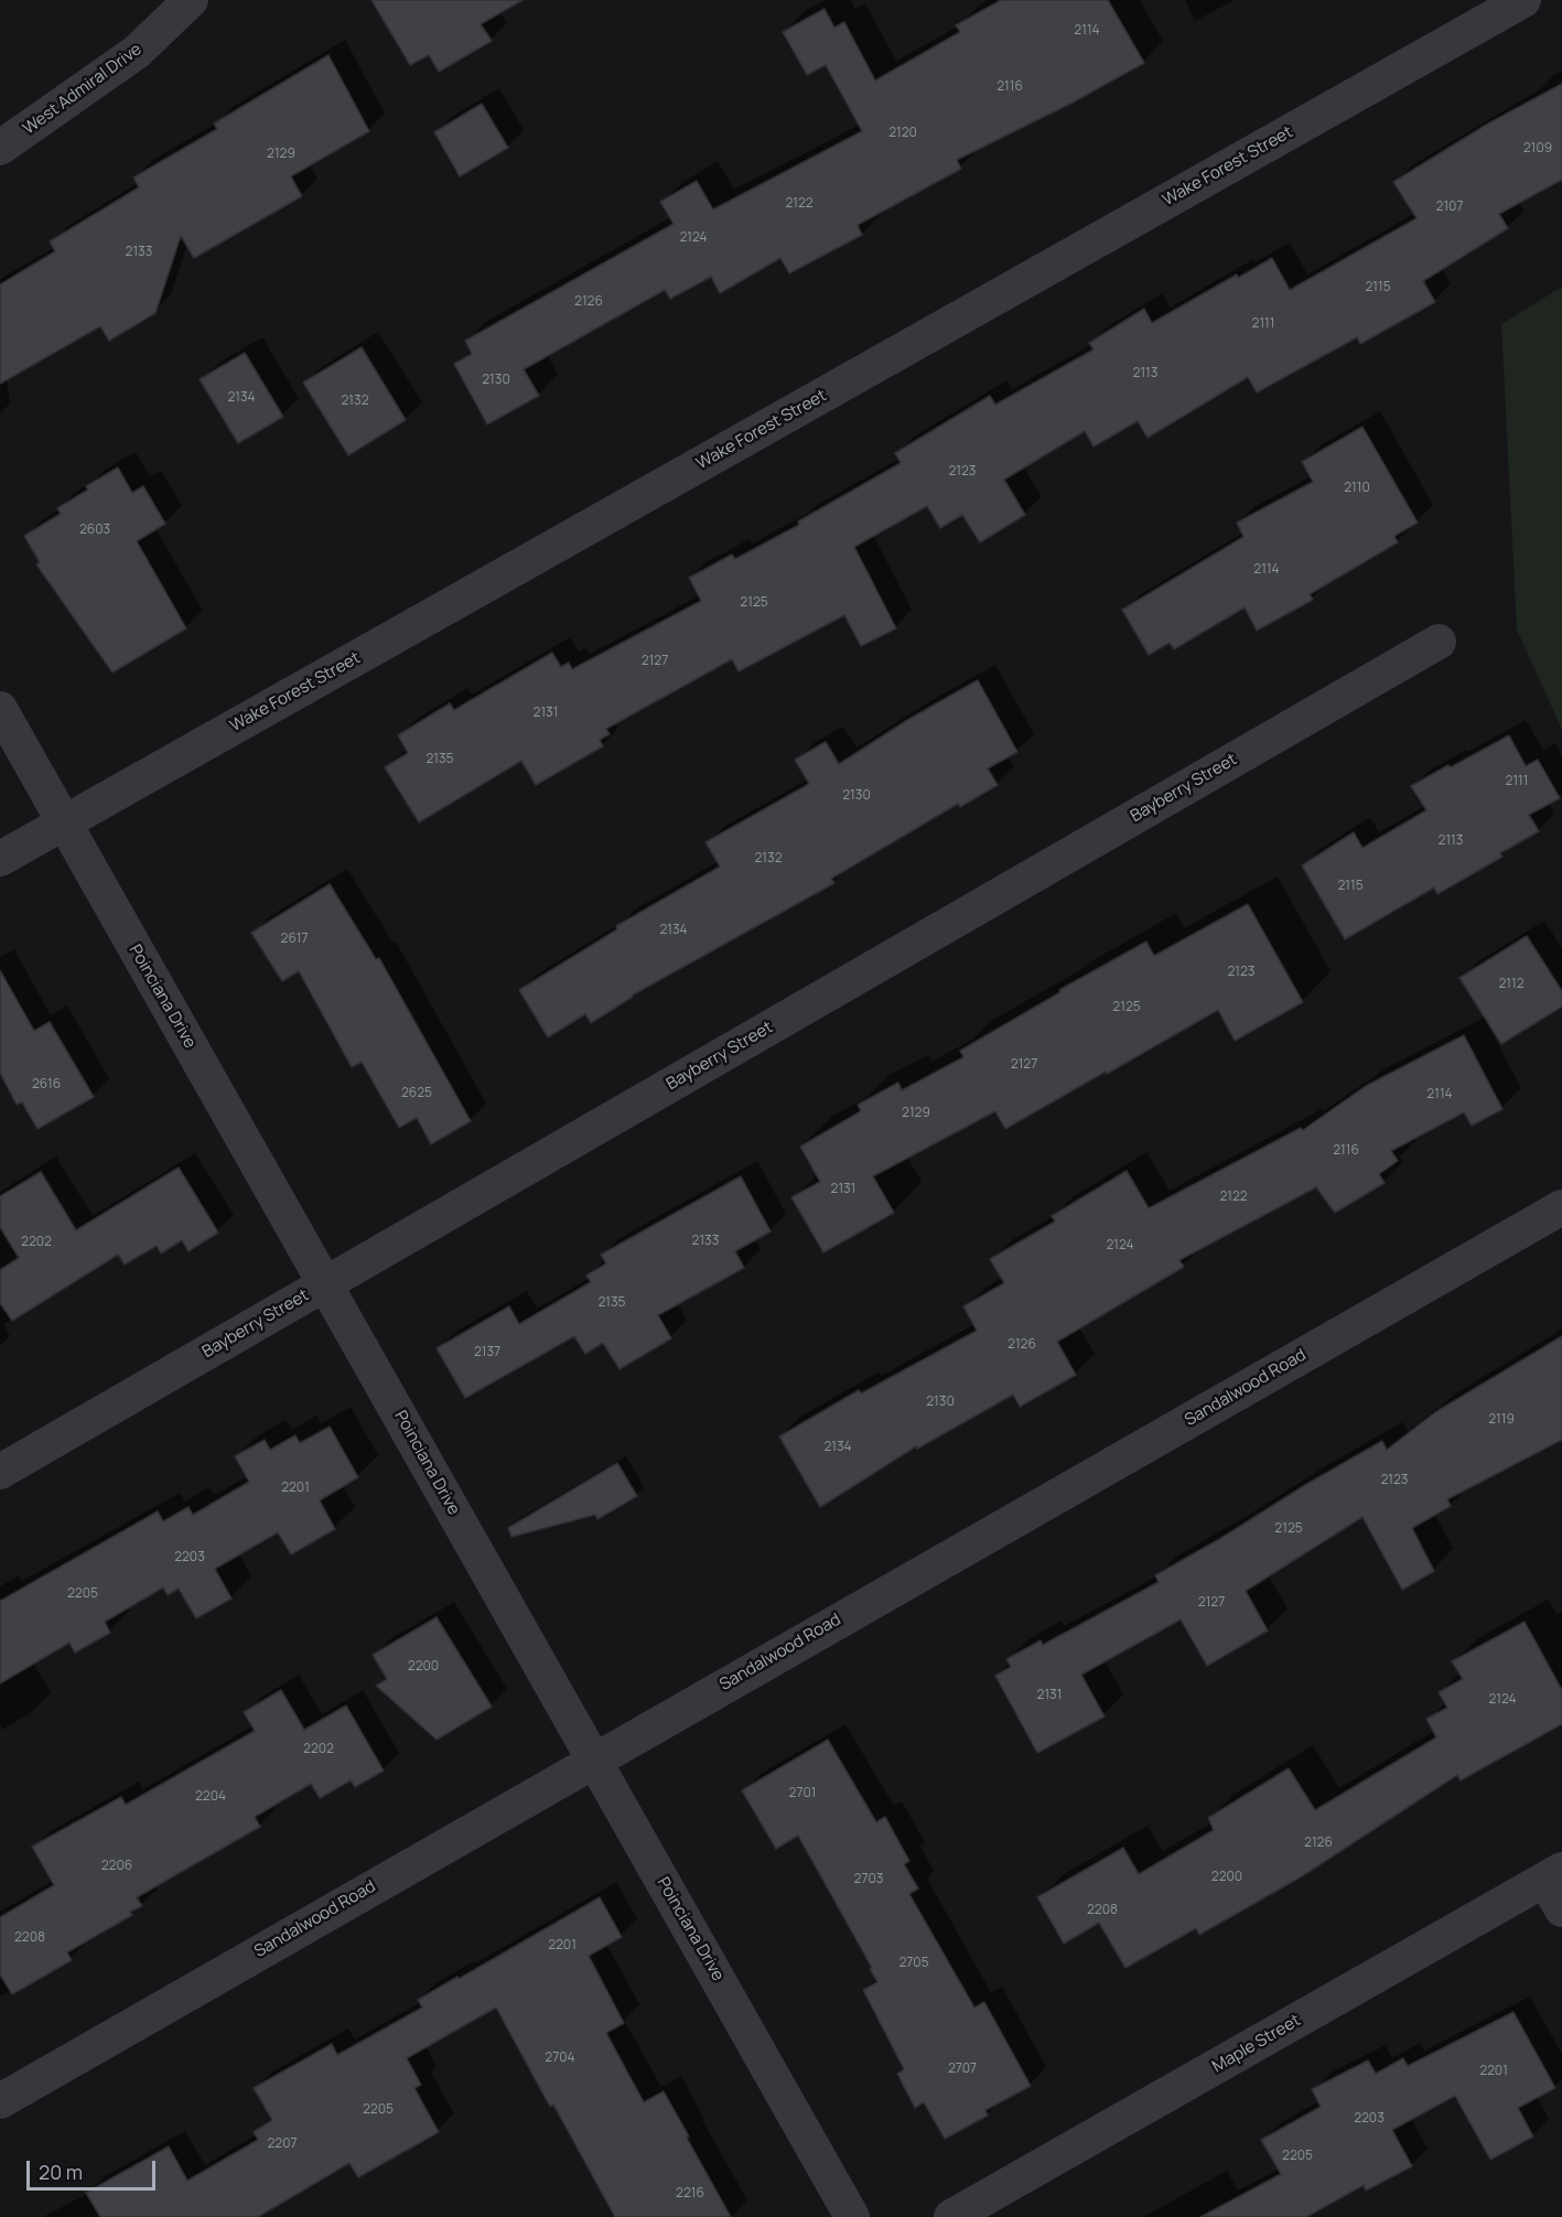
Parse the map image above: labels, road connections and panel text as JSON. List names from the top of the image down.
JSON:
{
  "streets": {
    "street": [
      "West Admiral Drive",
      "Wake Forest Street",
      "Bayberry Street",
      "Poinciana Drive",
      "Sandalwood Road",
      "Maple Street"
    ]
  },
  "crossings": [
    ["Wake Forest Street", "Poinciana Drive"],
    ["Bayberry Street", "Poinciana Drive"],
    ["Poinciana Drive", "Sandalwood Road"]
  ],
  "house_numbers": [
    "2114",
    "2116",
    "2120",
    "2109",
    "2129",
    "2122",
    "2107",
    "2124",
    "2133",
    "2115",
    "2126",
    "2111",
    "2113",
    "2130",
    "2134",
    "2132",
    "2123",
    "2110",
    "2603",
    "2114",
    "2125",
    "2127",
    "2131",
    "2135",
    "2111",
    "2130",
    "2113",
    "2132",
    "2115",
    "2134",
    "2617",
    "2123",
    "2112",
    "2125",
    "2127",
    "2616",
    "2625",
    "2114",
    "2129",
    "2116",
    "2131",
    "2122",
    "2133",
    "2202",
    "2124",
    "2135",
    "2126",
    "2137",
    "2130",
    "2119",
    "2134",
    "2123",
    "2201",
    "2125",
    "2203",
    "2205",
    "2127",
    "2200",
    "2131",
    "2124",
    "2202",
    "2701",
    "2204",
    "2126",
    "2206",
    "2200",
    "2703",
    "2208",
    "2208",
    "2201",
    "2705",
    "2704",
    "2707",
    "2201",
    "2205",
    "2203",
    "2207",
    "2205",
    "2216"
  ],
  "scale_bar": "20 m"
}
